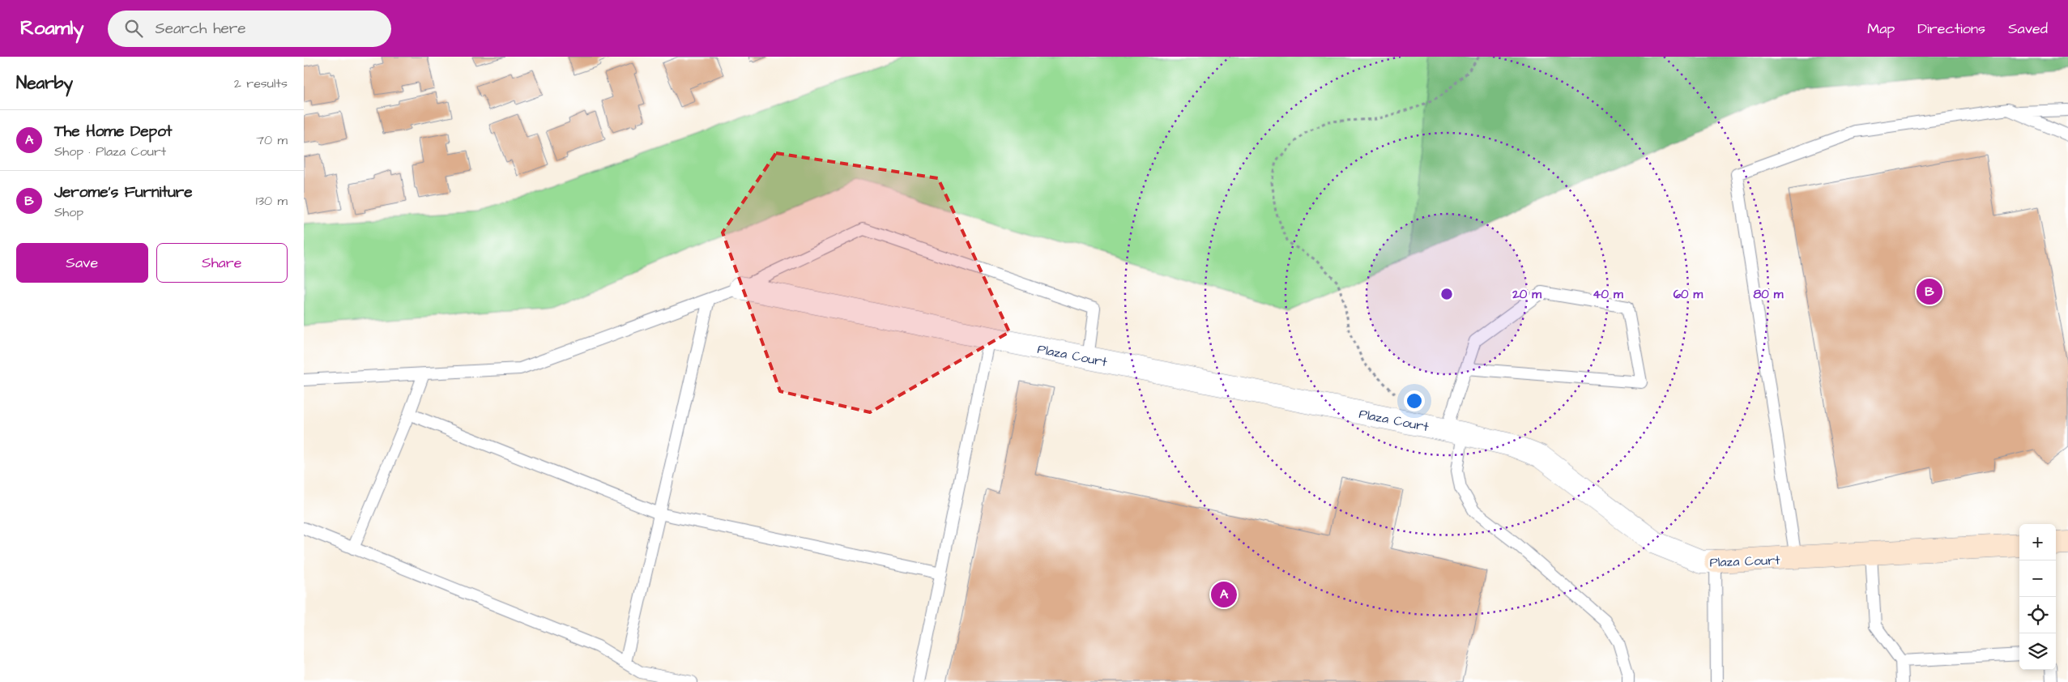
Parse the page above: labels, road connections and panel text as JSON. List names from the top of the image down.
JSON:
{
  "streets": {
    "street": ["Plaza Court"]
  },
  "page": {
    "header": "Roamly",
    "search": "Search here",
    "nav": ["Map", "Directions", "Saved"],
    "heading": ["Nearby", "2 results"],
    "list": [
      {
        "mark": "A",
        "name": "The Home Depot",
        "note": "Shop · Plaza Court",
        "value": "70 m"
      },
      {
        "mark": "B",
        "name": "Jerome's Furniture",
        "note": "Shop",
        "value": "130 m"
      }
    ],
    "buttons": ["Save", "Share"],
    "pins": ["B", "A"],
    "map_buttons": ["+", "−"]
  },
  "rings": [
    "20 m",
    "40 m",
    "60 m",
    "80 m"
  ]
}
